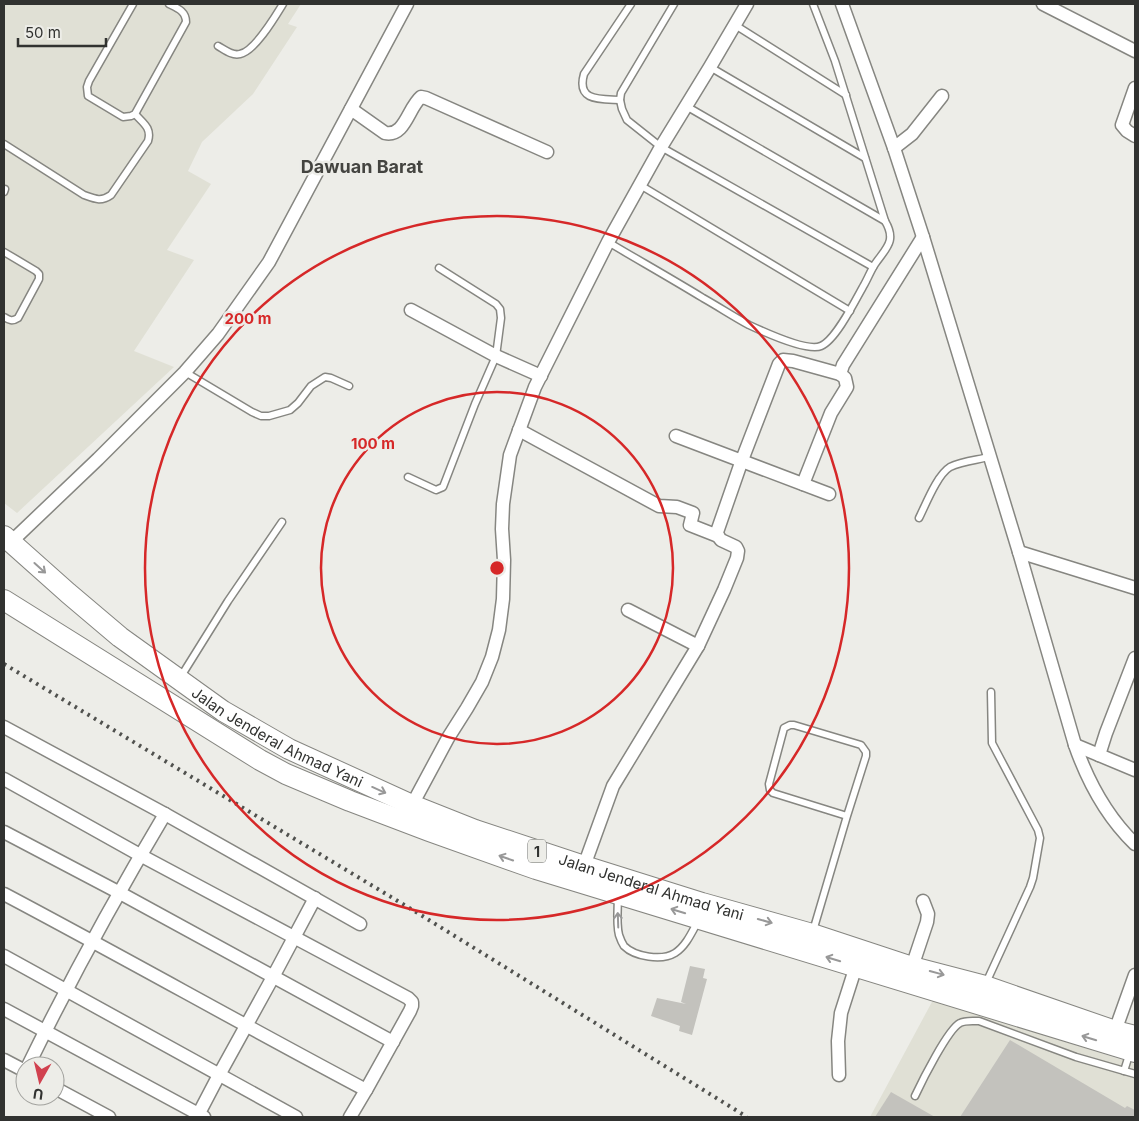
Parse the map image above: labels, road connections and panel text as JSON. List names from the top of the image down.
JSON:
{
  "streets": {
    "highway": ["Jalan Jenderal Ahmad Yani", "1"]
  },
  "districts": ["Dawuan Barat"],
  "scale_bar": "50 m",
  "north": "bottom",
  "rings": ["200 m", "100 m"]
}
